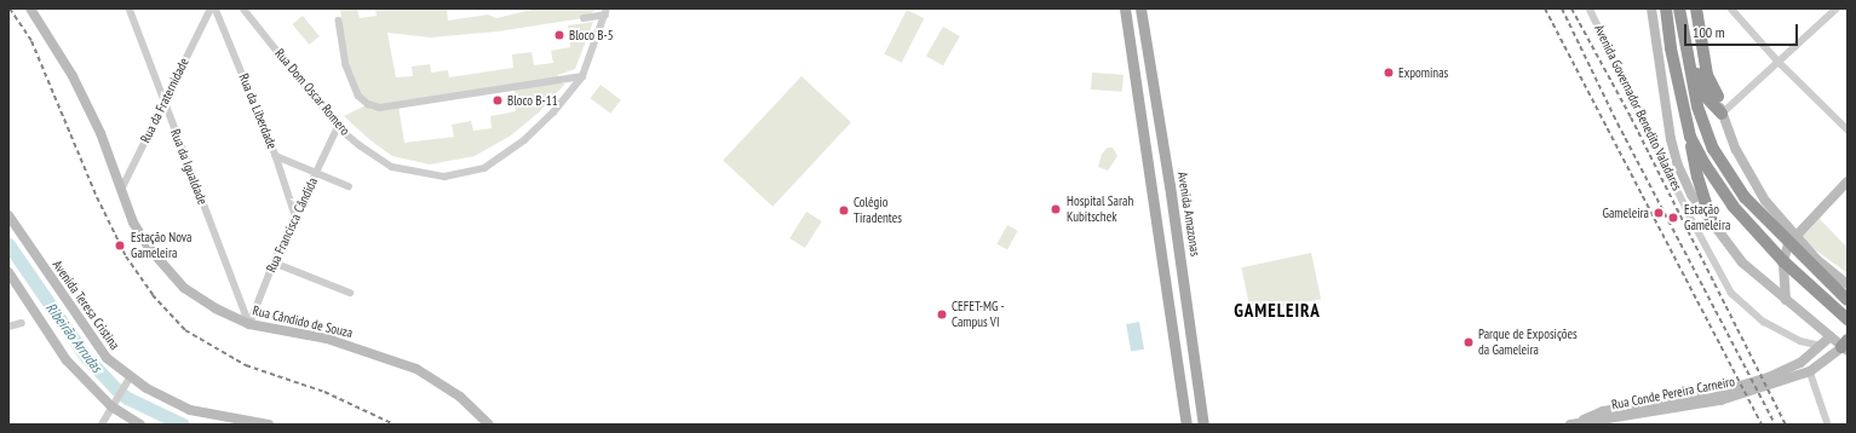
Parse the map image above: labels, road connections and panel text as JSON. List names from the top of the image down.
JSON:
{
  "streets": {
    "main road": ["Avenida Amazonas"],
    "street": [
      "Rua Dom Oscar Romero",
      "Rua da Fraternidade",
      "Avenida Governador Benedito Valadares",
      "Rua da Liberdade",
      "Rua da Igualdade",
      "Rua Francisca Cândida",
      "Avenida Teresa Cristina",
      "Rua Cândido de Souza",
      "Rua Conde Pereira Carneiro"
    ]
  },
  "crossings": [
    ["Rua Dom Oscar Romero", "Rua Francisca Cândida"],
    ["Rua da Fraternidade", "Rua da Igualdade"],
    ["Rua da Fraternidade", "Rua Cândido de Souza"],
    ["Avenida Governador Benedito Valadares", "Rua Conde Pereira Carneiro"],
    ["Rua da Liberdade", "Rua Francisca Cândida"],
    ["Rua da Igualdade", "Rua Francisca Cândida"],
    ["Rua da Igualdade", "Rua Cândido de Souza"],
    ["Rua Francisca Cândida", "Rua Cândido de Souza"]
  ],
  "districts": ["GAMELEIRA"],
  "water": ["Ribeirão Arrudas"],
  "places": [
    "Bloco B-5",
    "Expominas",
    "Bloco B-11",
    "Hospital Sarah Kubitschek",
    "Colégio Tiradentes",
    "Gameleira",
    "Estação Gameleira",
    "Estação Nova Gameleira",
    "CEFET-MG - Campus VI",
    "Parque de Exposições da Gameleira"
  ],
  "scale_bar": "100 m"
}
